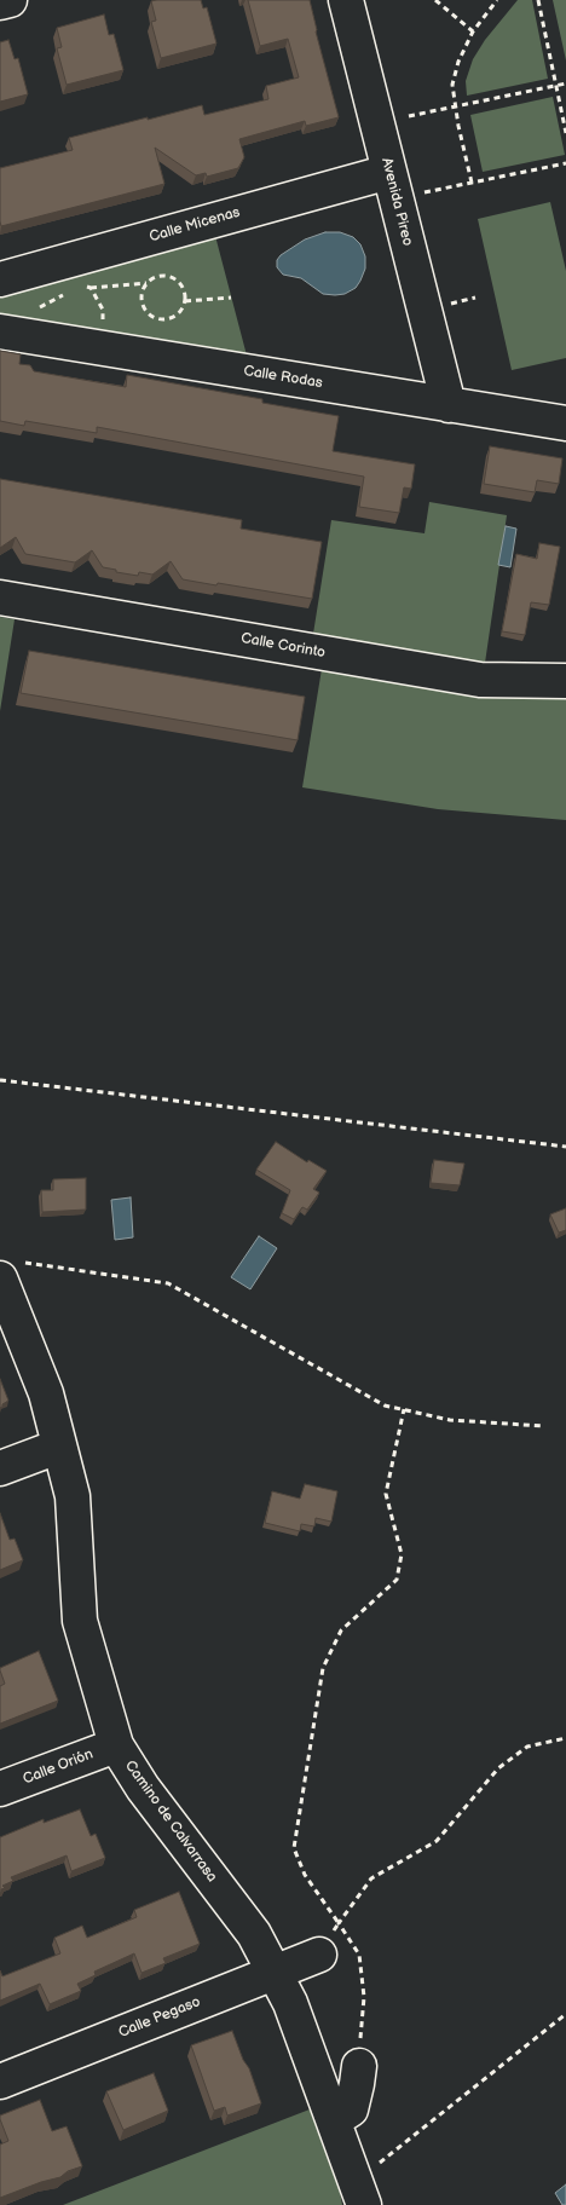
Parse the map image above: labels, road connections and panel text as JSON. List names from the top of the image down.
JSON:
{
  "streets": {
    "street": [
      "Avenida Pireo",
      "Calle Micenas",
      "Calle Rodas",
      "Calle Corinto",
      "Calle Orión",
      "Camino de Calvarrasa",
      "Calle Pegaso"
    ]
  },
  "crossings": [
    ["Avenida Pireo", "Calle Micenas"],
    ["Avenida Pireo", "Calle Rodas"],
    ["Calle Orión", "Camino de Calvarrasa"],
    ["Camino de Calvarrasa", "Calle Pegaso"]
  ]
}
